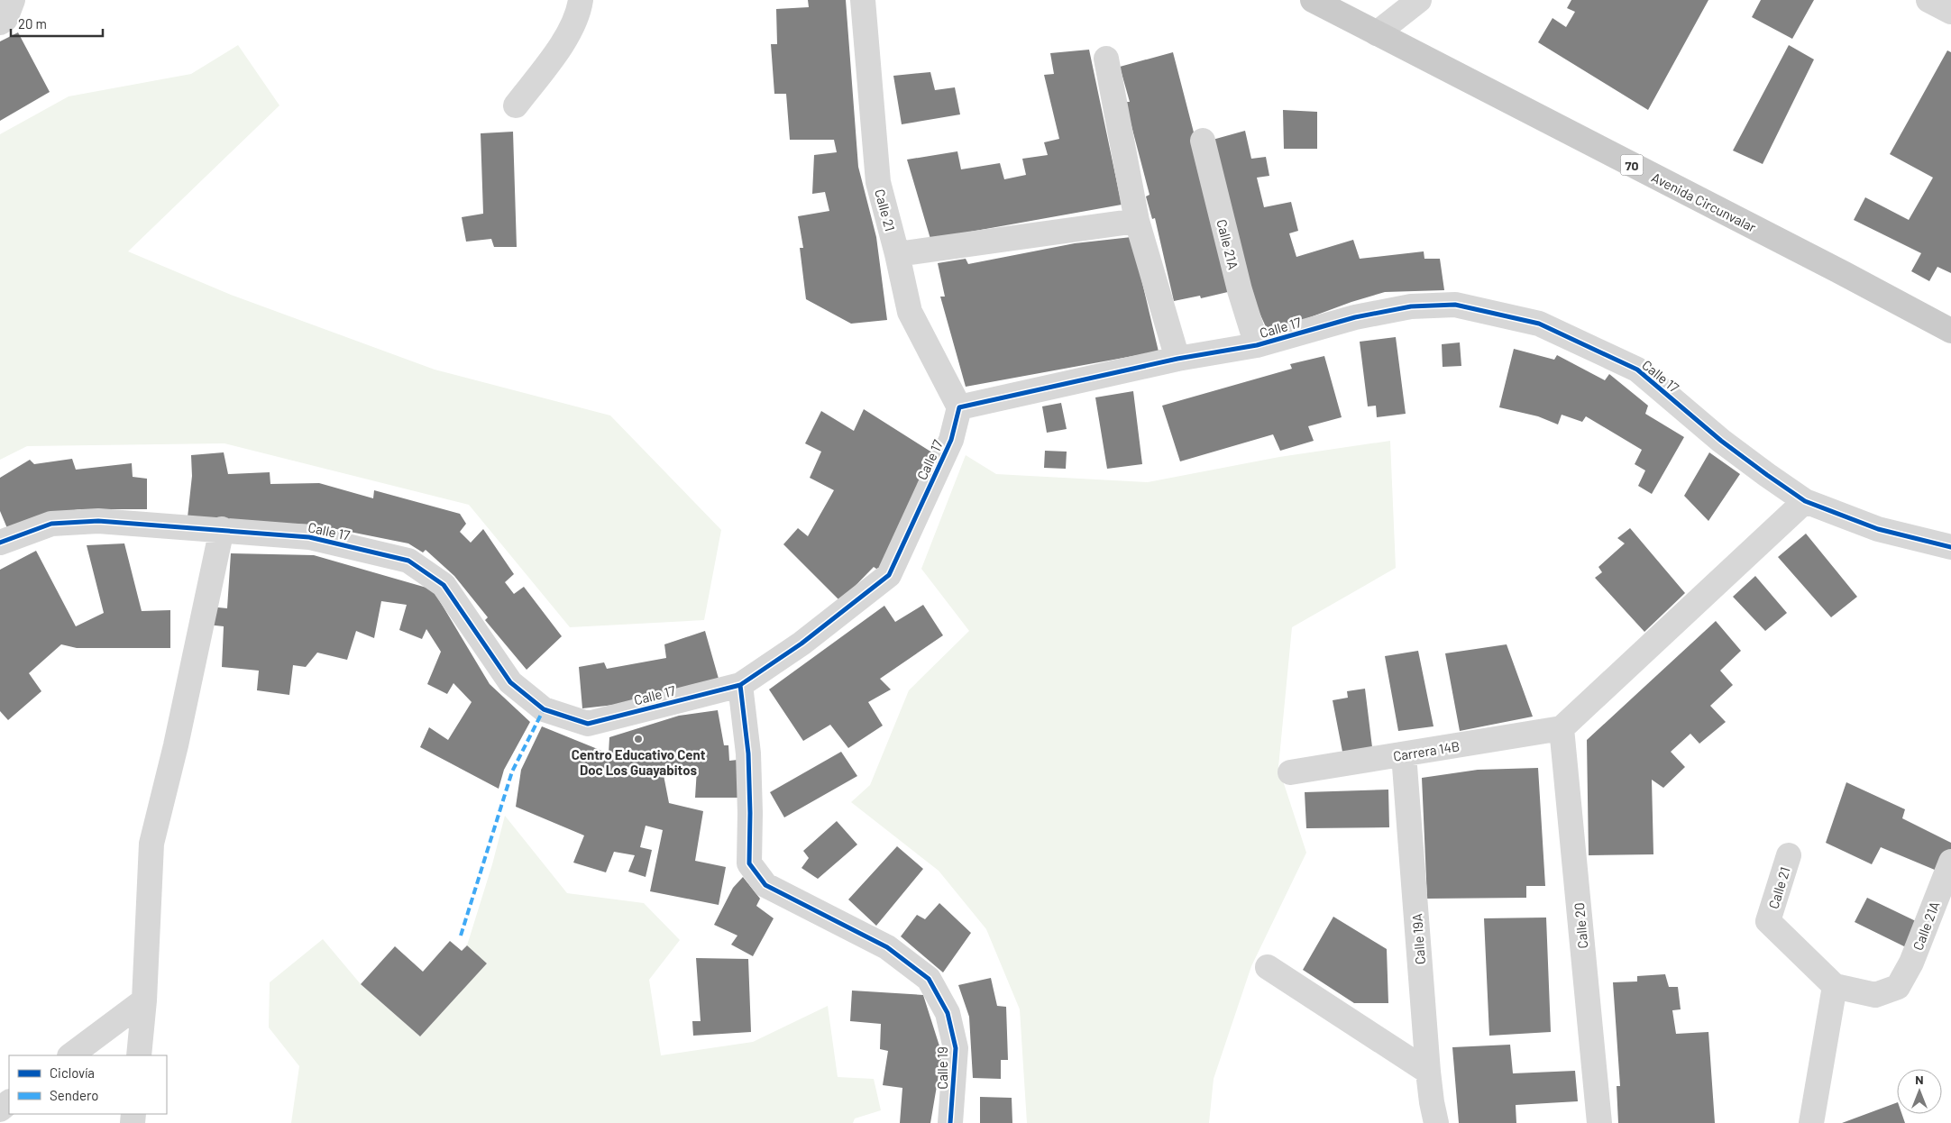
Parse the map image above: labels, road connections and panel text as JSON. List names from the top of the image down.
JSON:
{
  "streets": {
    "main road": ["70", "Avenida Circunvalar"],
    "street": [
      "Calle 21",
      "Calle 21A",
      "Calle 17",
      "Carrera 14B",
      "Calle 20",
      "Calle 19A",
      "Calle 19"
    ]
  },
  "crossings": [
    ["Calle 21", "Calle 21A"],
    ["Calle 21", "Calle 17"],
    ["Calle 21A", "Calle 17"],
    ["Calle 17", "Calle 19"],
    ["Carrera 14B", "Calle 20"],
    ["Carrera 14B", "Calle 19A"]
  ],
  "places": ["Centro Educativo Cent Doc Los Guayabitos"],
  "legend": ["Ciclovía", "Sendero"],
  "scale_bar": "20 m",
  "north": "top"
}
